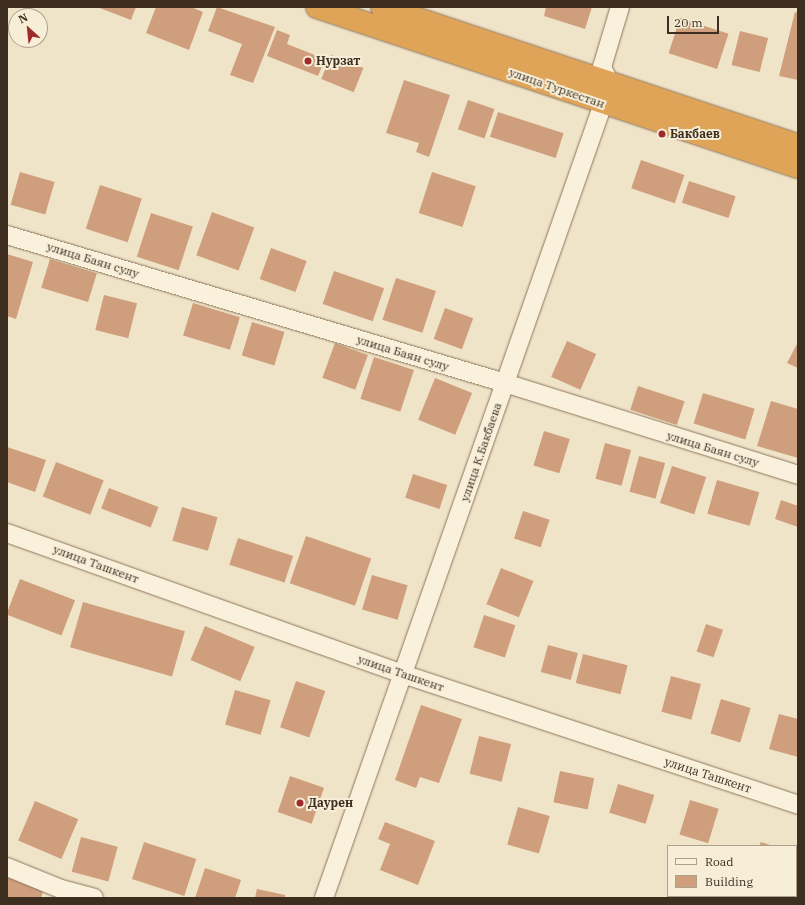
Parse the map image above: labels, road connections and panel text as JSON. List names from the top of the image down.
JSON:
{
  "streets": {
    "highway": ["улица Туркестан"],
    "street": ["улица Баян сулу", "улица К.Бакбаева", "улица Ташкент"]
  },
  "crossings": [
    ["улица Туркестан", "улица К.Бакбаева"],
    ["улица Баян сулу", "улица К.Бакбаева"],
    ["улица К.Бакбаева", "улица Ташкент"]
  ],
  "places": ["Нурзат", "Бакбаев", "Даурен"],
  "legend": ["Road", "Building"],
  "scale_bar": "20 m",
  "north": "top left"
}
